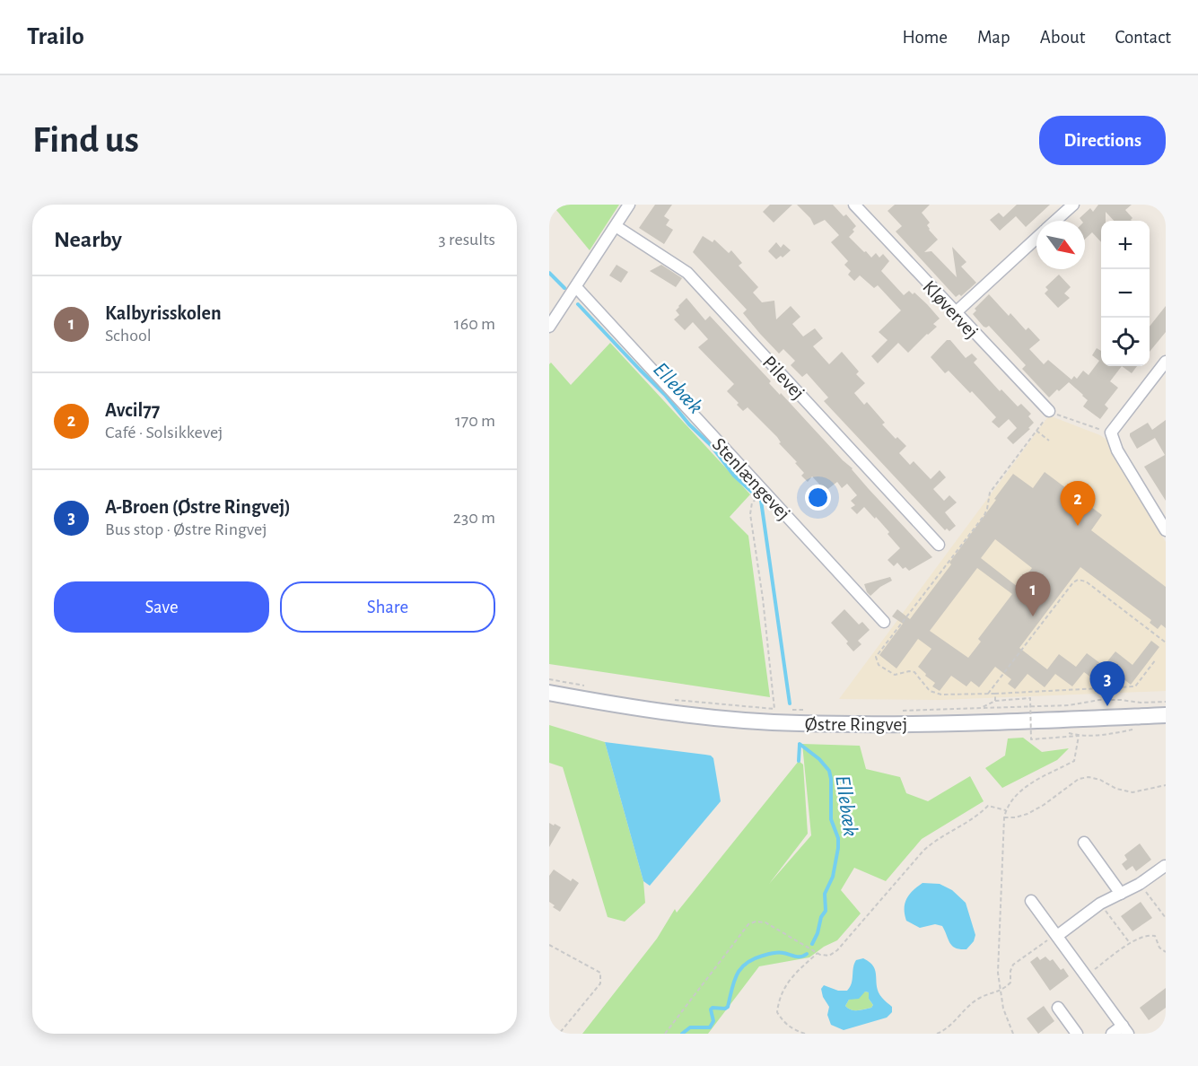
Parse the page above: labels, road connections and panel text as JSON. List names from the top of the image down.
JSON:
{
  "streets": {
    "street": [
      "Kløvervej",
      "Pilevej",
      "Stenlængevej",
      "Østre Ringvej"
    ]
  },
  "water": ["Ellebæk"],
  "north": "bottom right",
  "page": {
    "header": "Trailo",
    "nav": [
      "Home",
      "Map",
      "About",
      "Contact"
    ],
    "buttons": [
      "Directions",
      ["Save", "Share"]
    ],
    "title": "Find us",
    "heading": ["Nearby", "3 results"],
    "map_buttons": ["+", "−"],
    "list": [
      {
        "mark": "1",
        "name": "Kalbyrisskolen",
        "note": "School",
        "value": "160 m"
      },
      {
        "mark": "2",
        "name": "Avcil77",
        "note": "Café · Solsikkevej",
        "value": "170 m"
      },
      {
        "mark": "3",
        "name": "A-Broen (Østre Ringvej)",
        "note": "Bus stop · Østre Ringvej",
        "value": "230 m"
      }
    ],
    "pins": ["2", "1", "3"]
  }
}
